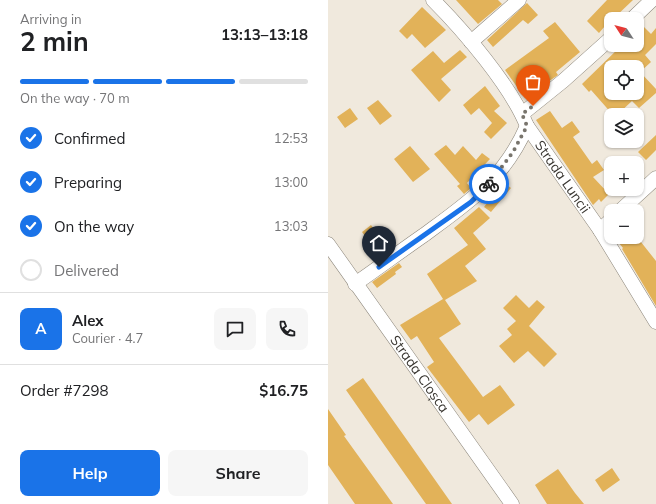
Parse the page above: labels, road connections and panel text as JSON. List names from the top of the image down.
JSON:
{
  "streets": {
    "street": ["Strada Luncii", "Strada Cloșca"]
  },
  "north": "top left",
  "page": {
    "heading": ["2 min", "Arriving in", "13:13–13:18"],
    "panel": [
      "Alex",
      "Courier · 4.7",
      "Order #7298",
      "$16.75"
    ],
    "map_buttons": ["+", "−"],
    "bar": "On the way · 70 m",
    "list": [
      ["Confirmed", "12:53"],
      ["Preparing", "13:00"],
      ["On the way", "13:03"],
      "Delivered"
    ],
    "round": "A",
    "buttons": ["Help", "Share"]
  }
}
